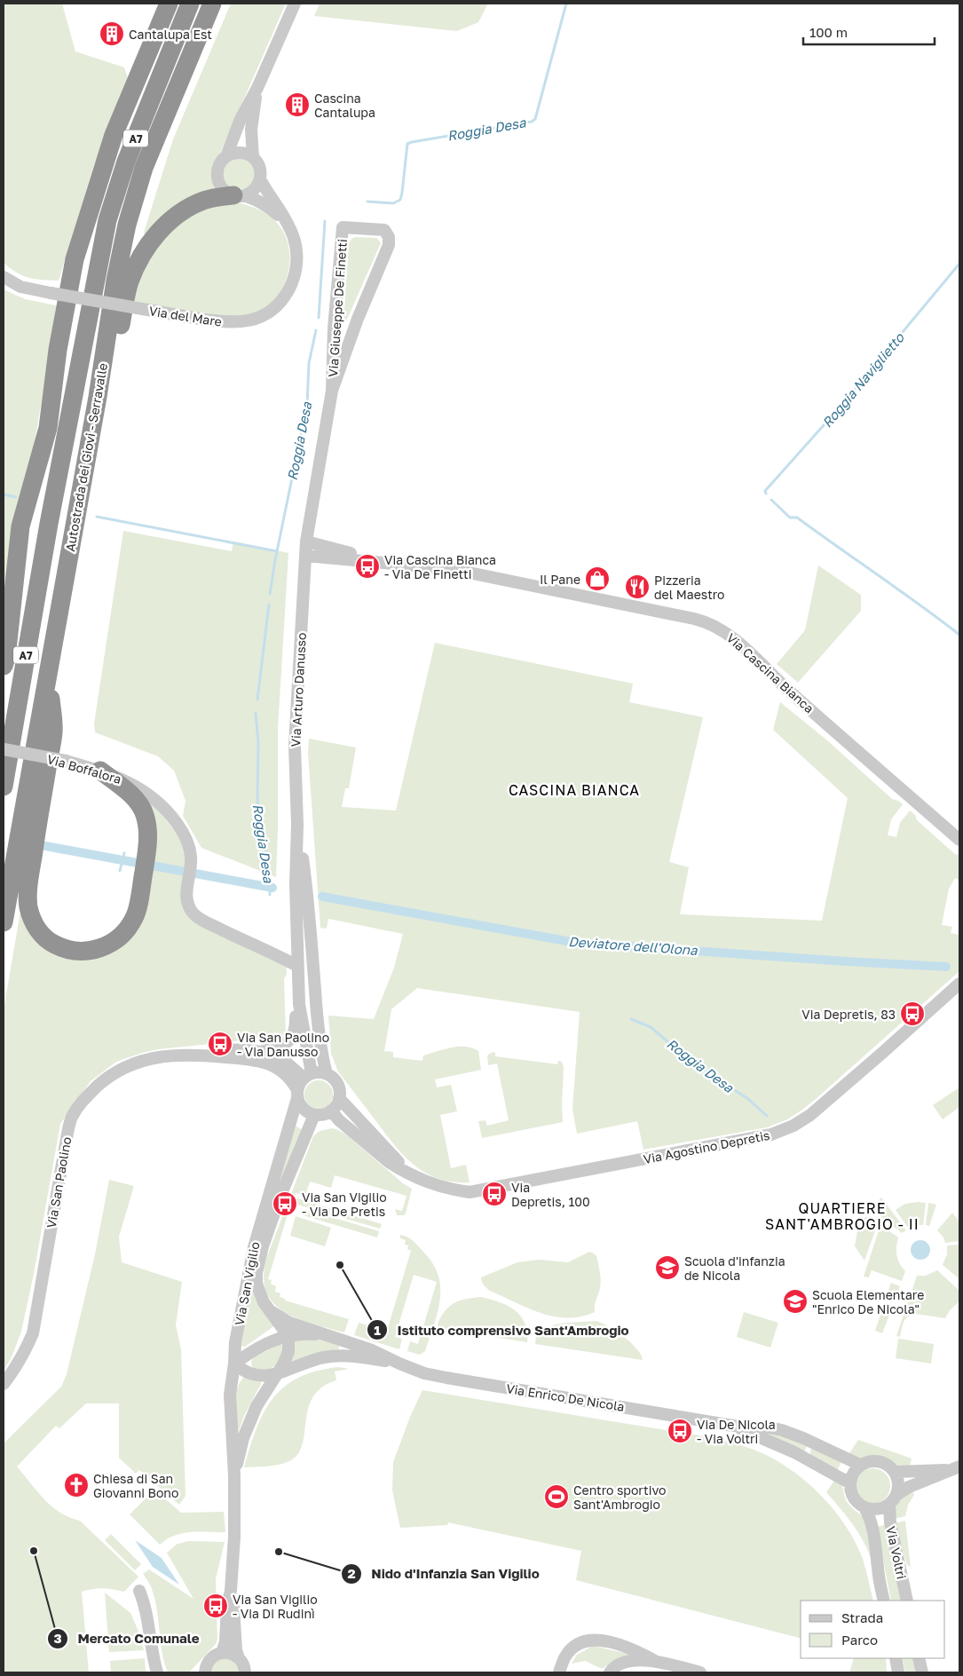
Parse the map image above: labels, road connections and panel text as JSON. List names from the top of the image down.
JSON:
{
  "streets": {
    "highway": ["A7", "Autostrada dei Giovi - Serravalle"],
    "street": [
      "Via Giuseppe De Finetti",
      "Via del Mare",
      "Via Cascina Bianca",
      "Via Arturo Danusso",
      "Via Boffalora",
      "Via Agostino Depretis",
      "Via San Paolino",
      "Via San Vigilio",
      "Via Enrico De Nicola",
      "Via Voltri"
    ]
  },
  "crossings": [
    ["Via Giuseppe De Finetti", "Via Cascina Bianca"],
    ["Via Giuseppe De Finetti", "Via Arturo Danusso"],
    ["Via Cascina Bianca", "Via Arturo Danusso"],
    ["Via Arturo Danusso", "Via Boffalora"],
    ["Via Arturo Danusso", "Via Agostino Depretis"],
    ["Via Arturo Danusso", "Via San Paolino"],
    ["Via Arturo Danusso", "Via San Vigilio"],
    ["Via Agostino Depretis", "Via San Paolino"],
    ["Via Agostino Depretis", "Via San Vigilio"],
    ["Via San Paolino", "Via San Vigilio"],
    ["Via San Vigilio", "Via Enrico De Nicola"],
    ["Via Enrico De Nicola", "Via Voltri"]
  ],
  "districts": ["CASCINA BIANCA", "QUARTIERE SANT'AMBROGIO - II"],
  "water": ["Roggia Desa", "Roggia Naviglietto", "Deviatore dell'Olona"],
  "places": {
    "building": ["Cantalupa Est", "Cascina Cantalupa"],
    "bus stop": [
      "Via Cascina Bianca - Via De Finetti",
      "Via Depretis, 83",
      "Via San Paolino - Via Danusso",
      "Via Depretis, 100",
      "Via San Vigilio - Via De Pretis",
      "Via De Nicola - Via Voltri",
      "Via San Vigilio - Via Di Rudinì"
    ],
    "shop": ["Il Pane"],
    "restaurant": ["Pizzeria del Maestro"],
    "other": ["Istituto comprensivo Sant'Ambrogio", "Mercato Comunale", "Nido d'Infanzia San Vigilio"],
    "school or university": ["Scuola d'infanzia de Nicola", "Scuola Elementare \"Enrico De Nicola\""],
    "church": ["Chiesa di San Giovanni Bono"],
    "sports": ["Centro sportivo Sant'Ambrogio"]
  },
  "legend": ["Strada", "Parco"],
  "scale_bar": "100 m"
}
